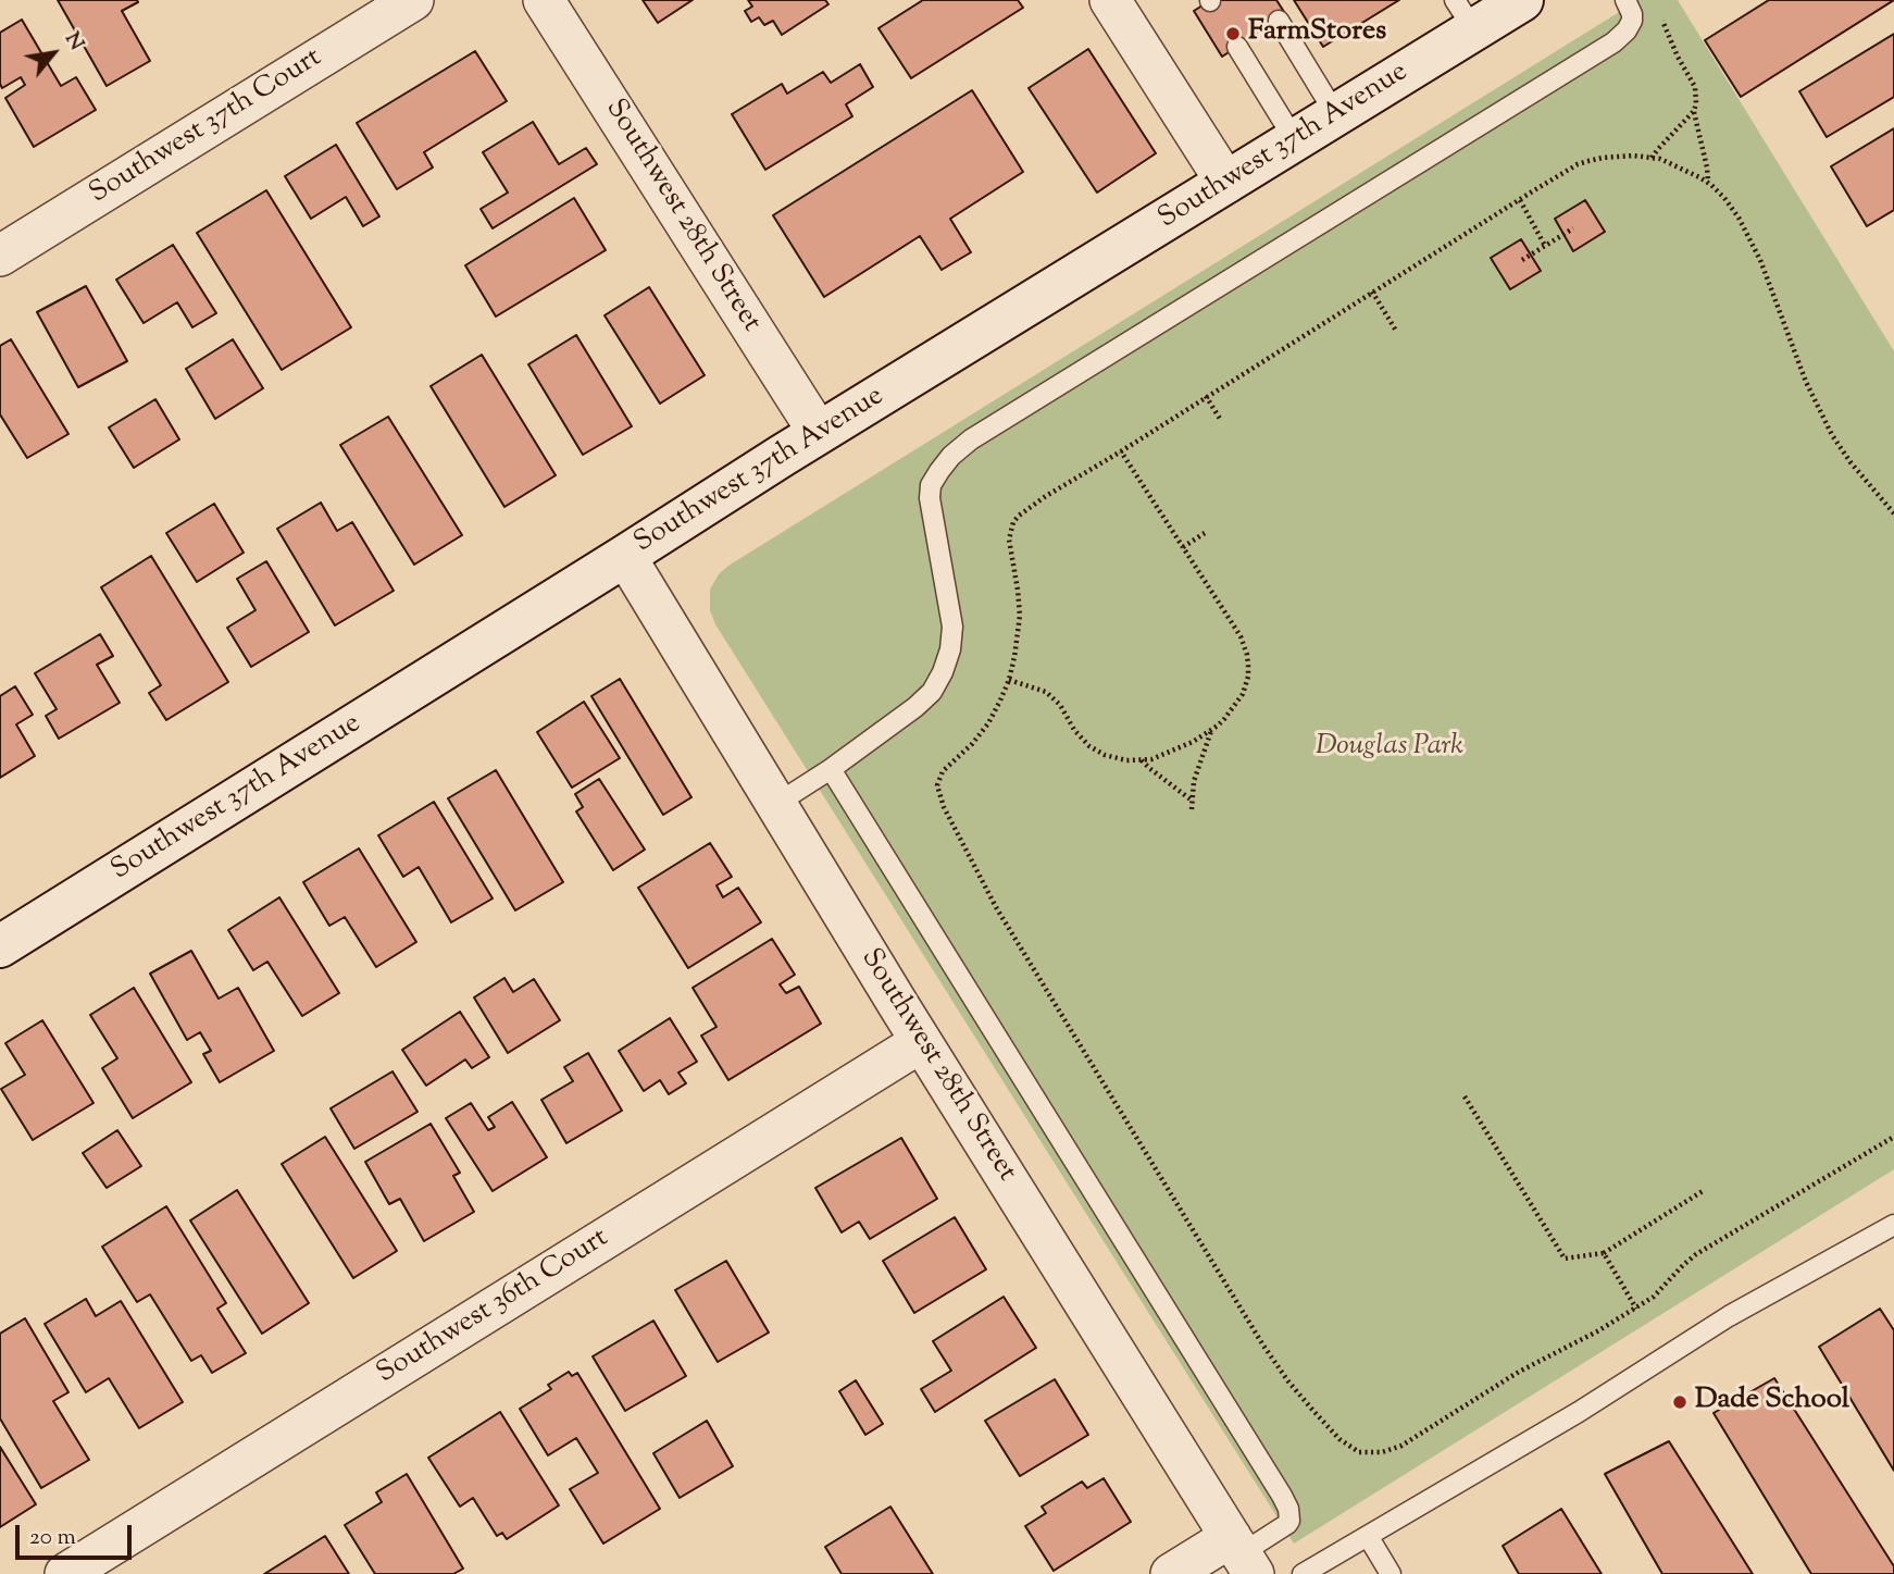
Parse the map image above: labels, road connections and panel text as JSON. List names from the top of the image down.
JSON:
{
  "streets": {
    "main road": ["Southwest 37th Avenue"],
    "street": ["Southwest 37th Court", "Southwest 28th Street", "Southwest 36th Court"]
  },
  "crossings": [
    ["Southwest 37th Avenue", "Southwest 28th Street"],
    ["Southwest 28th Street", "Southwest 36th Court"]
  ],
  "parks": ["Douglas Park"],
  "places": ["FarmStores", "Dade School"],
  "scale_bar": "20 m",
  "north": "top right"
}
